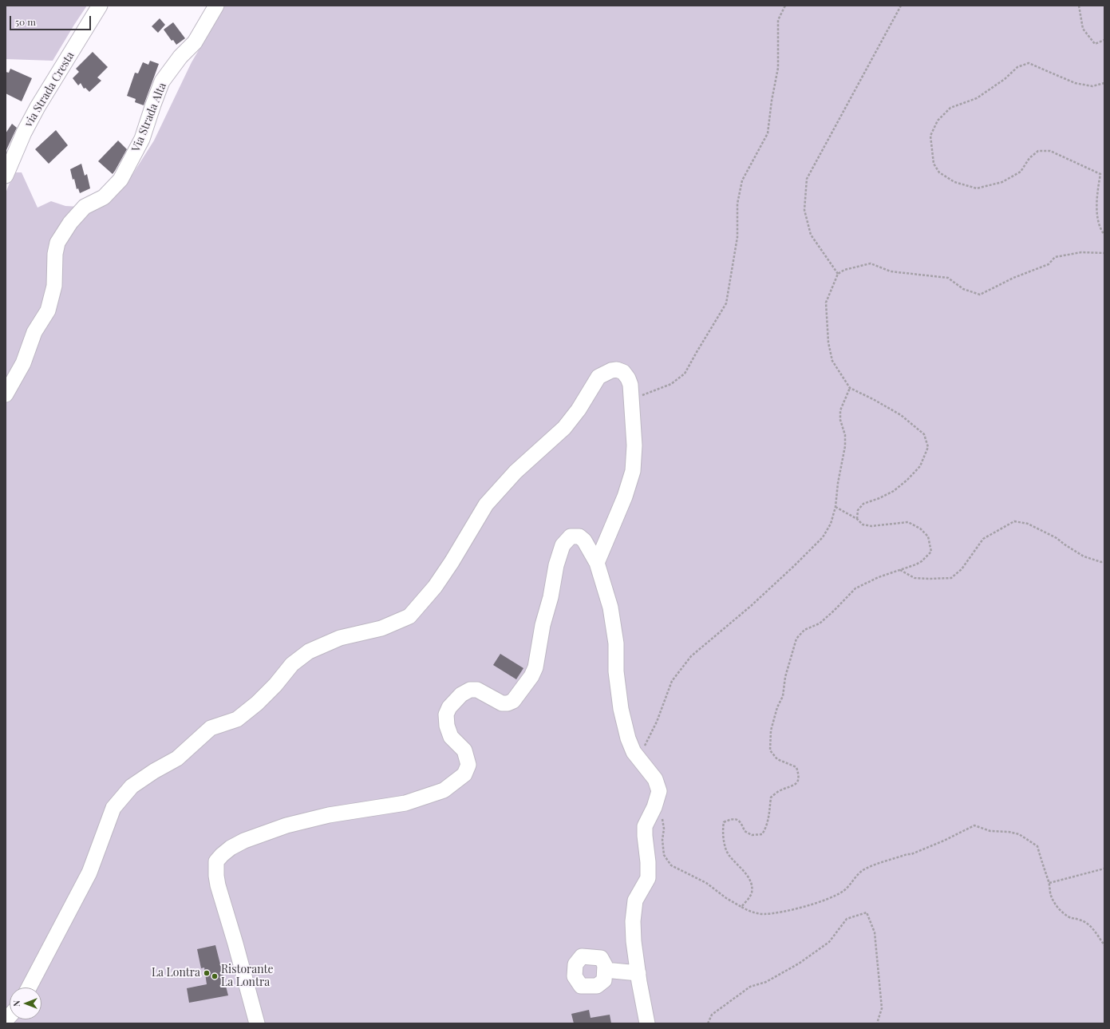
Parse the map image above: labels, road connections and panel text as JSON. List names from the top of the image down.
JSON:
{
  "streets": {
    "street": ["via Strada Cresta", "Via Strada Alta"]
  },
  "places": ["La Lontra", "Ristorante La Lontra"],
  "scale_bar": "50 m",
  "north": "left"
}
